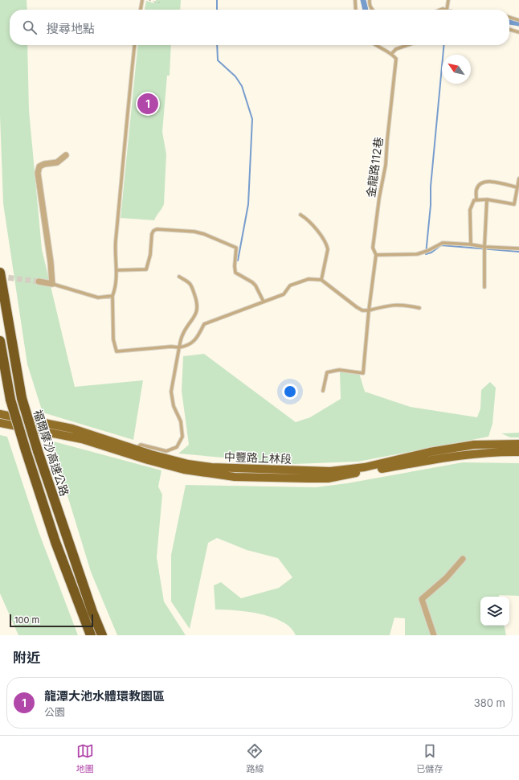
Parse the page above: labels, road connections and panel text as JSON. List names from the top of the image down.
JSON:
{
  "streets": {
    "highway": ["福爾摩沙高速公路"],
    "main road": ["中豐路上林段"],
    "lane": ["金龍路112巷"]
  },
  "scale_bar": "100 m",
  "north": "top left",
  "page": {
    "search": "搜尋地點",
    "pins": "1",
    "scale": "100 m",
    "heading": "附近",
    "list": [
      {
        "mark": "1",
        "name": "龍潭大池水體環教園區",
        "note": "公園",
        "value": "380 m"
      }
    ],
    "nav": ["地圖", "路線", "已儲存"]
  }
}
